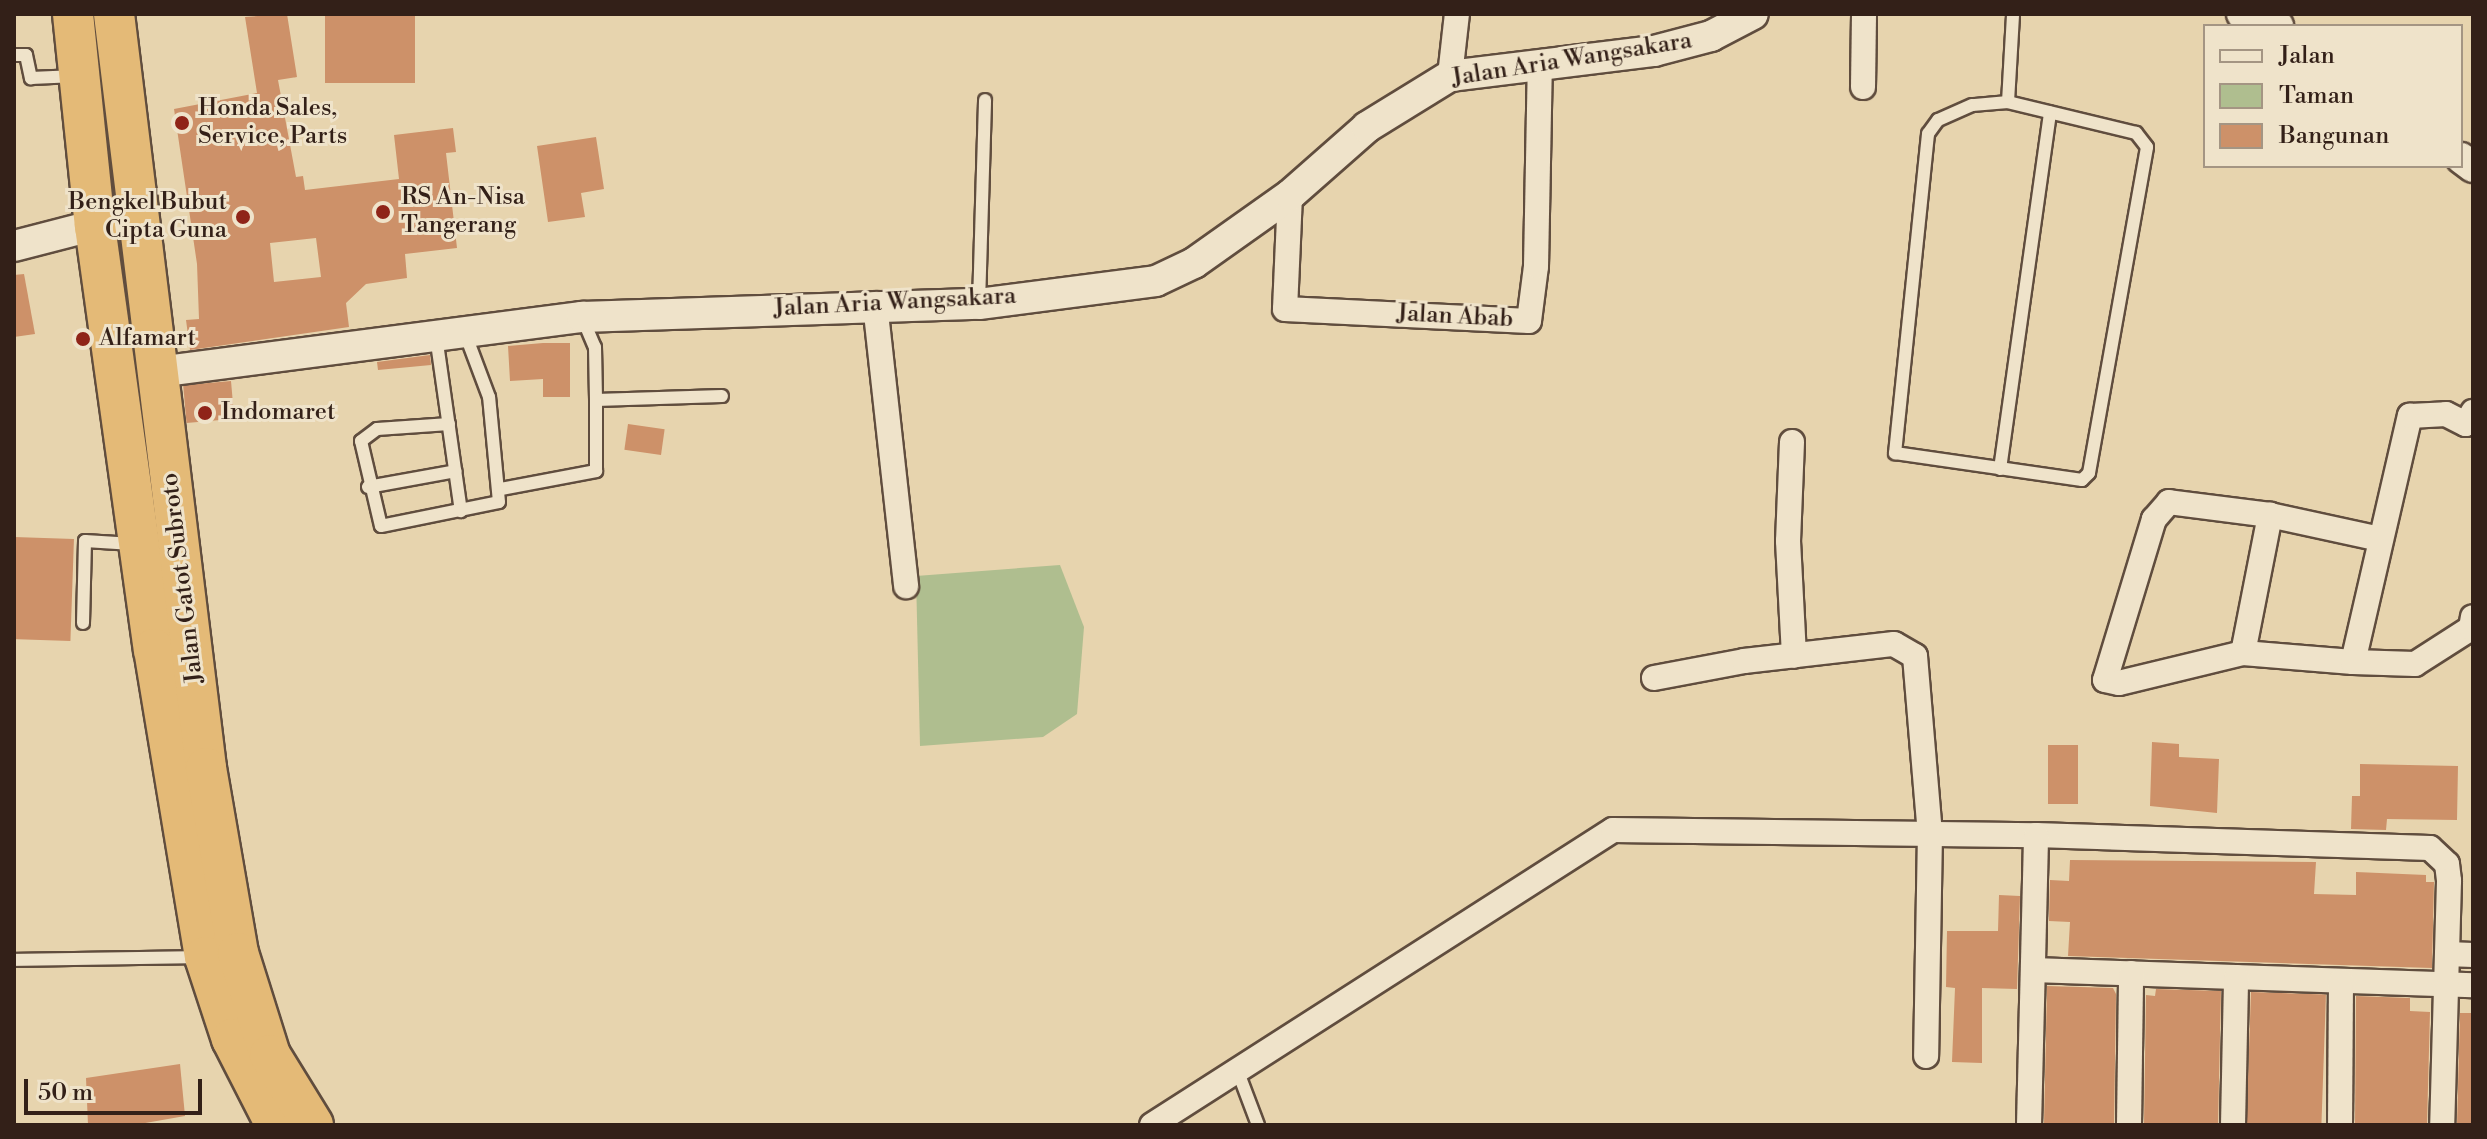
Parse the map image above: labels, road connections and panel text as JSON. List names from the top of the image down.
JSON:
{
  "streets": {
    "highway": ["Jalan Gatot Subroto"],
    "street": ["Jalan Aria Wangsakara", "Jalan Abab"]
  },
  "crossings": [
    ["Jalan Aria Wangsakara", "Jalan Abab"],
    ["Jalan Aria Wangsakara", "Jalan Gatot Subroto"]
  ],
  "places": [
    "Honda Sales, Service, Parts",
    "RS An-Nisa Tangerang",
    "Bengkel Bubut Cipta Guna",
    "Alfamart",
    "Indomaret"
  ],
  "legend": ["Jalan", "Taman", "Bangunan"],
  "scale_bar": "50 m"
}
